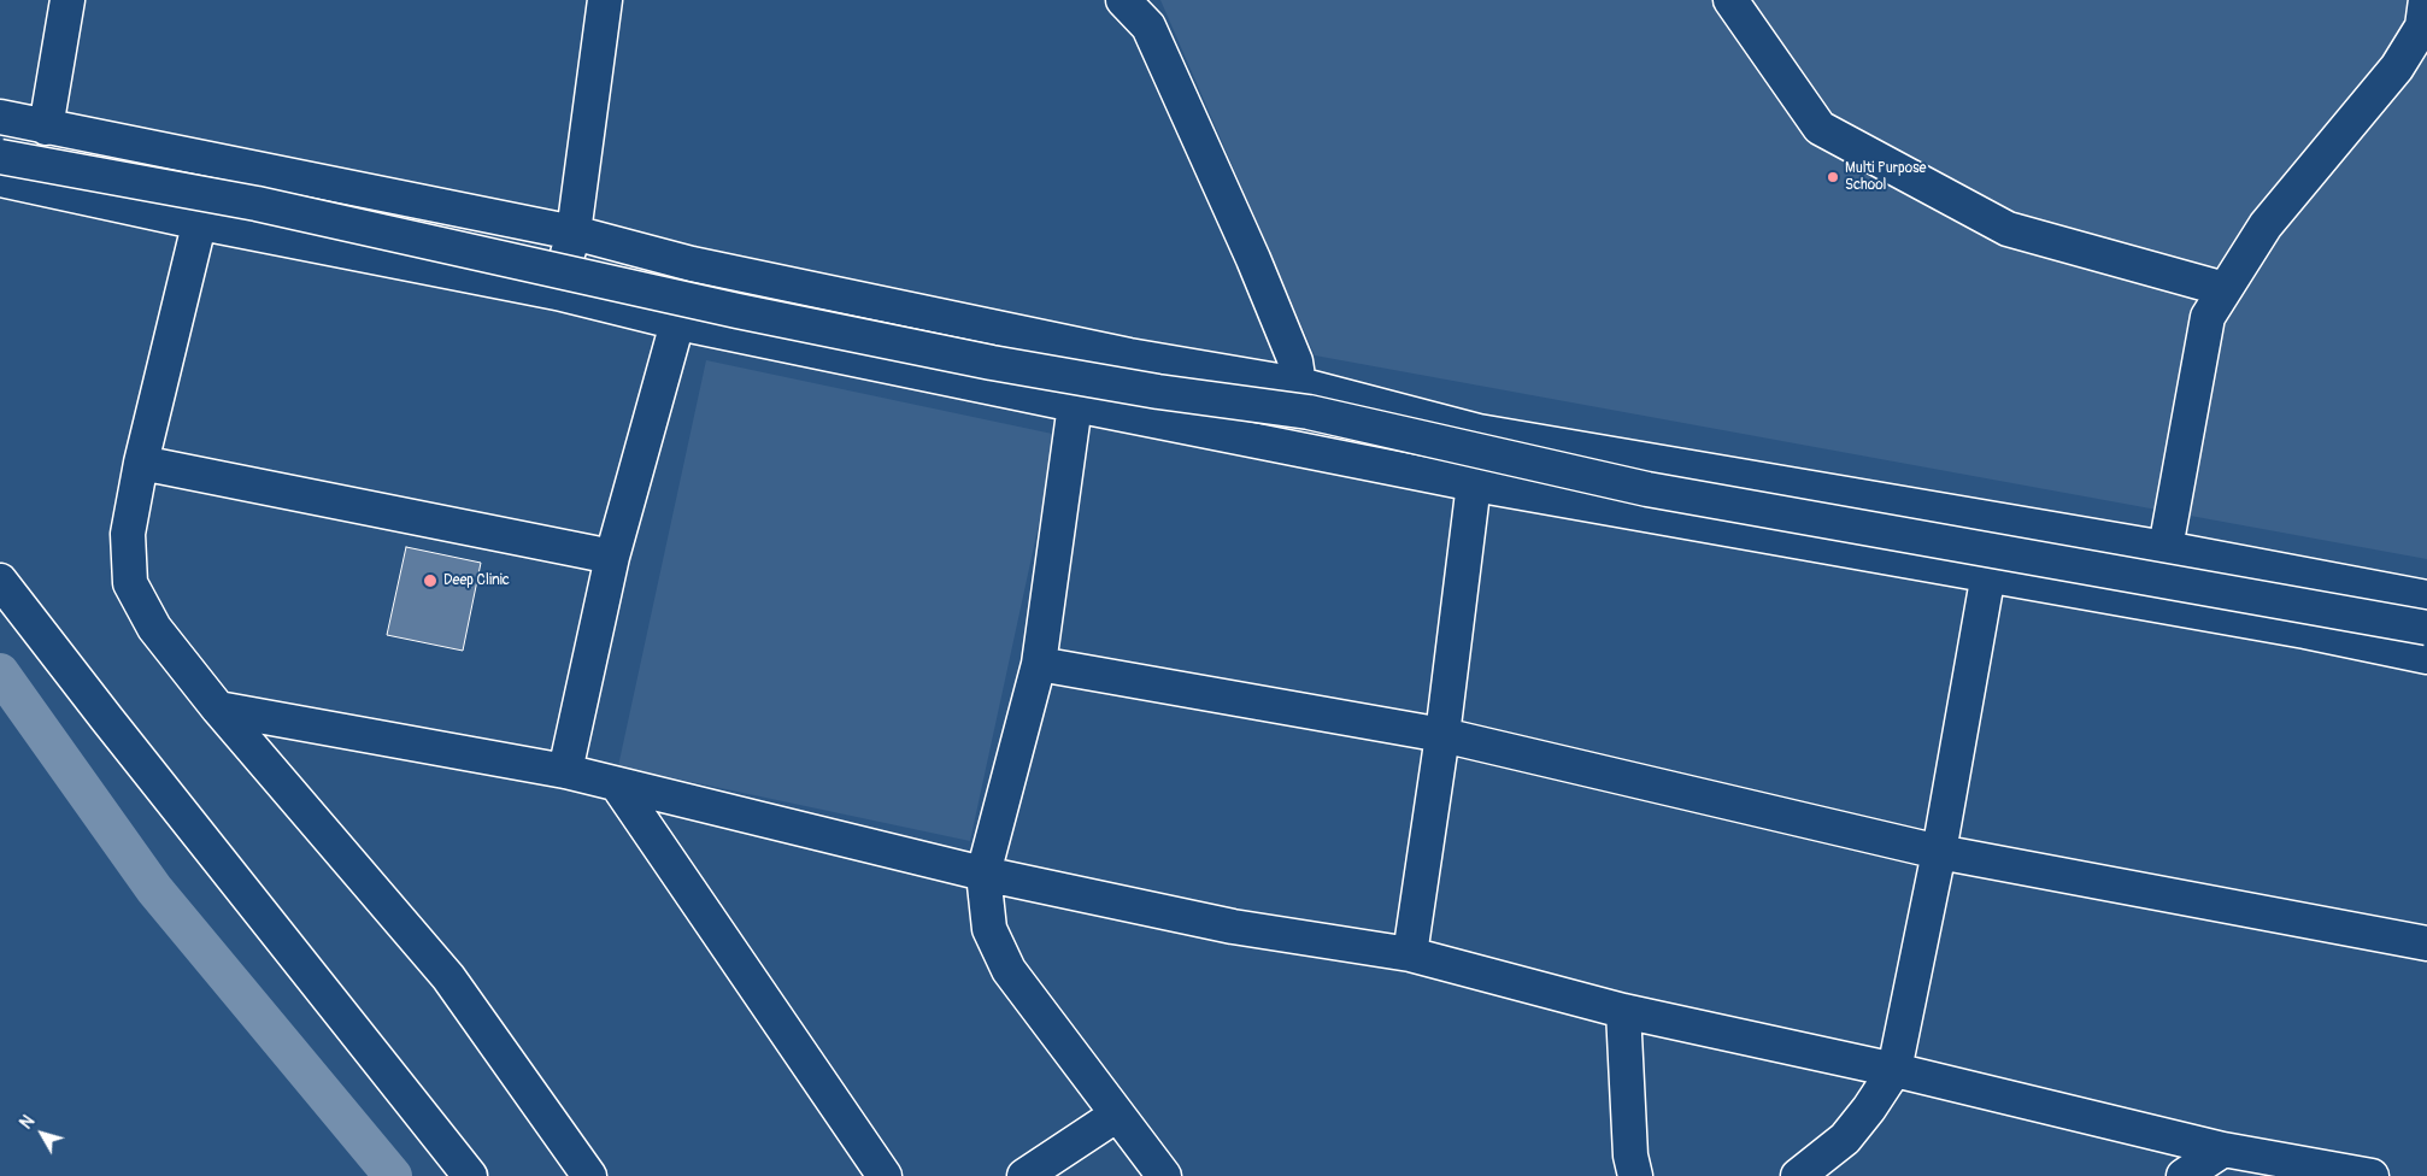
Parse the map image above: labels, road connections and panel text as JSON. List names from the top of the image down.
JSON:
{
  "places": ["Multi Purpose School", "Deep Clinic"],
  "north": "top left"
}
